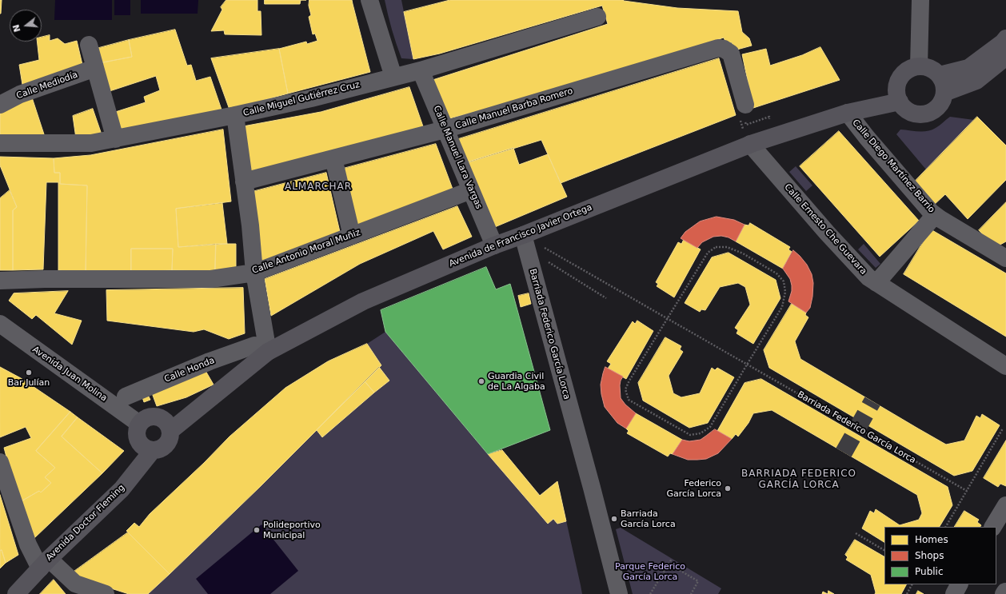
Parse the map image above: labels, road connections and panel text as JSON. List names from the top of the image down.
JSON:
{
  "streets": {
    "street": [
      "Calle Mediodía",
      "Calle Miguel Gutiérrez Cruz",
      "Calle Manuel Barba Romero",
      "Calle Manuel Lara Vargas",
      "Calle Diego Martínez Barrio",
      "Calle Ernesto Che Guevara",
      "Avenida de Francisco Javier Ortega",
      "Calle Antonio Moral Muñiz",
      "Barriada Federico García Lorca",
      "Calle Honda",
      "Avenida Juan Molina",
      "Avenida Doctor Fleming"
    ]
  },
  "crossings": [
    ["Calle Miguel Gutiérrez Cruz", "Calle Manuel Lara Vargas"],
    ["Calle Manuel Barba Romero", "Calle Manuel Lara Vargas"],
    ["Calle Manuel Lara Vargas", "Avenida de Francisco Javier Ortega"],
    ["Calle Manuel Lara Vargas", "Calle Antonio Moral Muñiz"],
    ["Calle Diego Martínez Barrio", "Avenida de Francisco Javier Ortega"],
    ["Calle Ernesto Che Guevara", "Avenida de Francisco Javier Ortega"],
    ["Avenida de Francisco Javier Ortega", "Barriada Federico García Lorca"],
    ["Avenida de Francisco Javier Ortega", "Calle Honda"],
    ["Avenida de Francisco Javier Ortega", "Avenida Juan Molina"],
    ["Avenida de Francisco Javier Ortega", "Avenida Doctor Fleming"],
    ["Avenida Juan Molina", "Avenida Doctor Fleming"]
  ],
  "districts": ["ALMARCHAR", "BARRIADA FEDERICO GARCÍA LORCA"],
  "parks": ["Parque Federico García Lorca"],
  "places": [
    "Bar Julían",
    "Guardia Civil de La Algaba",
    "Federico García Lorca",
    "Barriada García Lorca",
    "Polideportivo Municipal"
  ],
  "legend": ["Homes", "Shops", "Public"],
  "north": "left"
}
